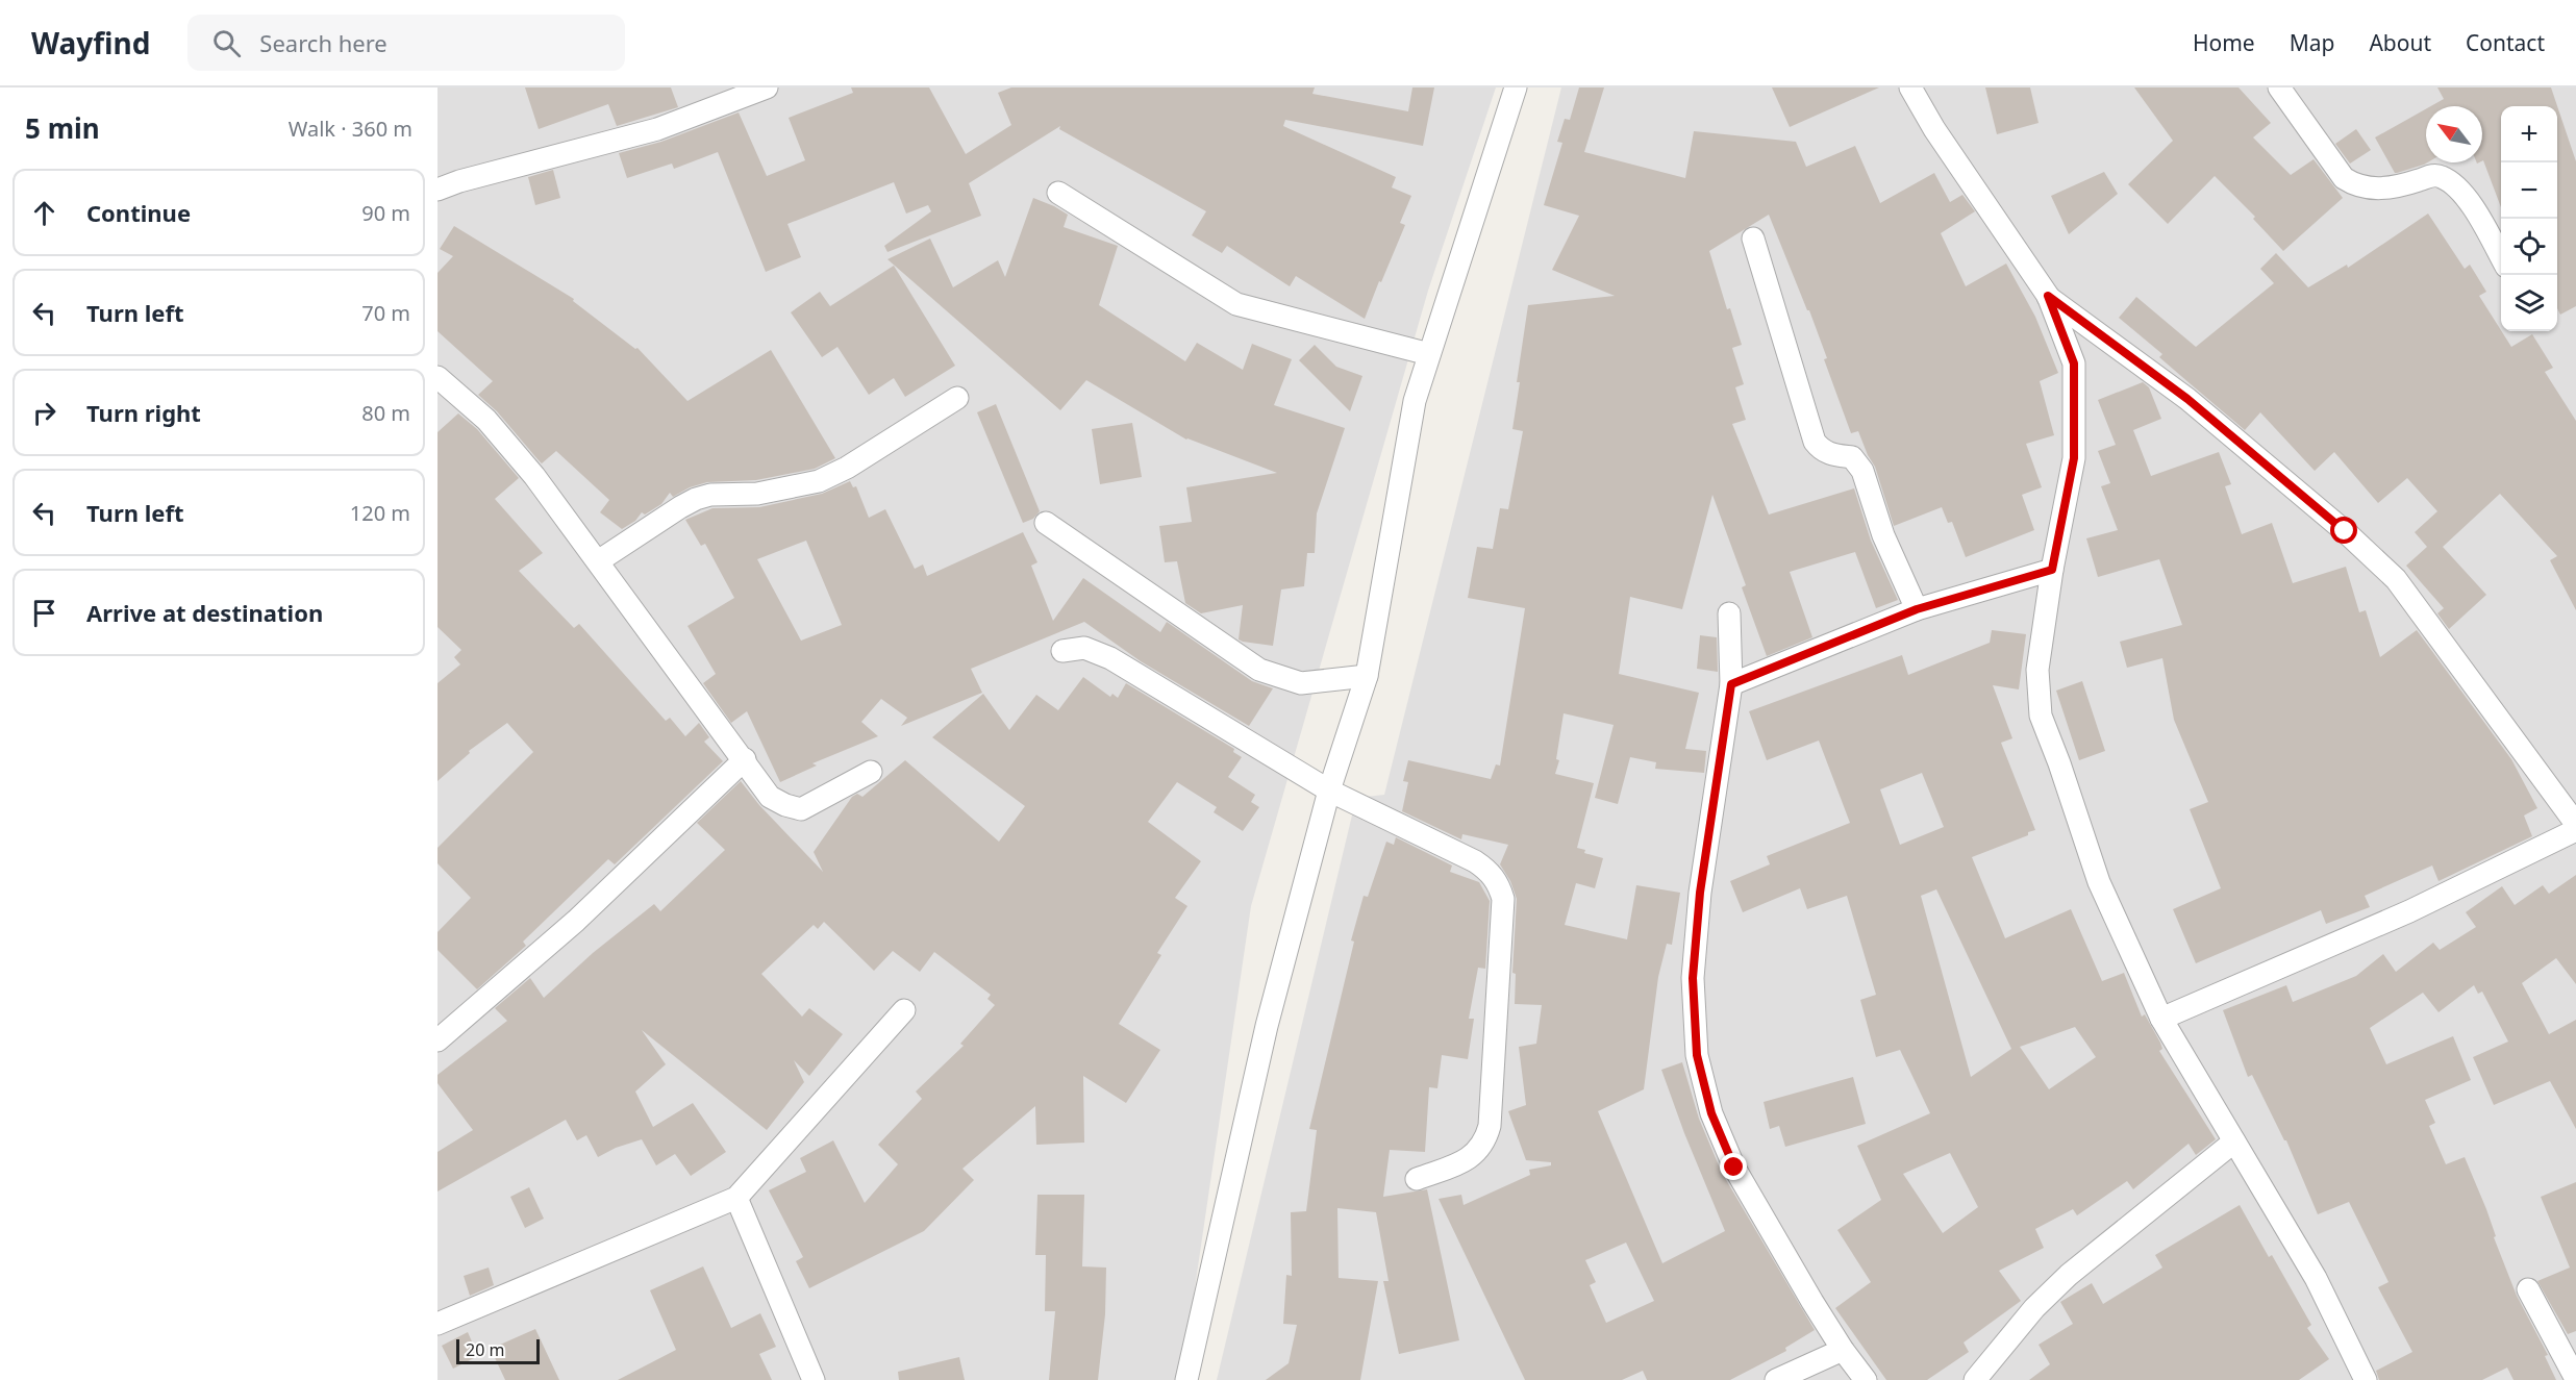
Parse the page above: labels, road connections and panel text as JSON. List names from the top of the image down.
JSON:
{
  "scale_bar": "20 m",
  "north": "top left",
  "page": {
    "header": "Wayfind",
    "search": "Search here",
    "nav": [
      "Home",
      "Map",
      "About",
      "Contact"
    ],
    "heading": ["5 min", "Walk · 360 m"],
    "map_buttons": ["+", "−"],
    "list": [
      ["Continue", "90 m"],
      ["Turn left", "70 m"],
      ["Turn right", "80 m"],
      ["Turn left", "120 m"],
      "Arrive at destination"
    ],
    "scale": "20 m"
  }
}
